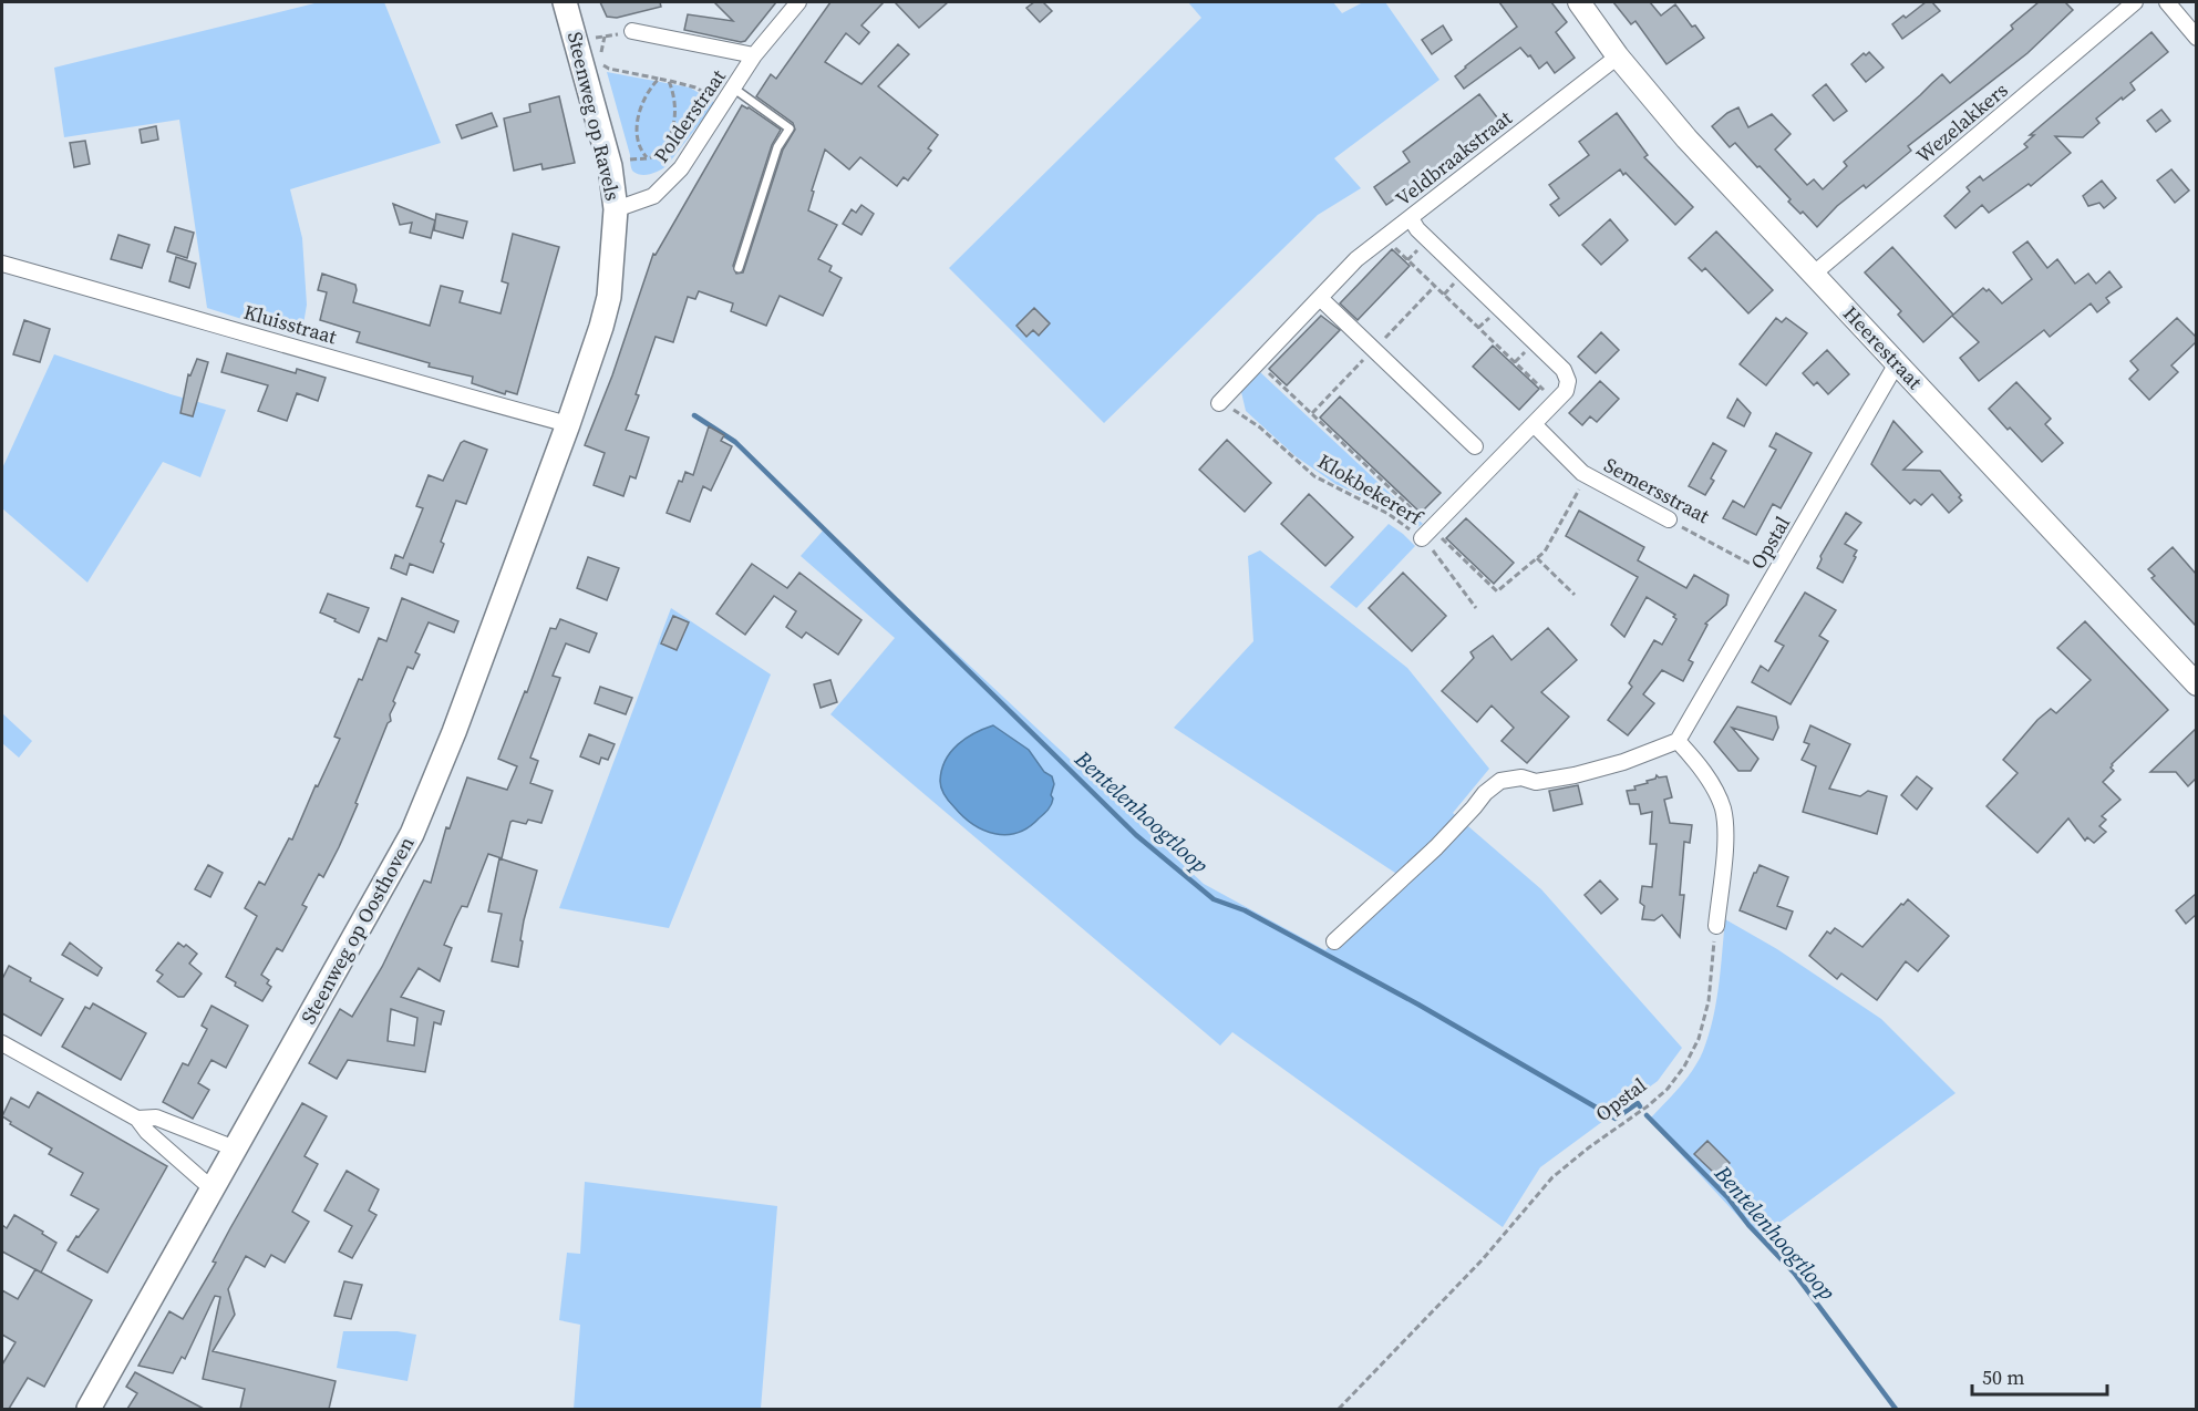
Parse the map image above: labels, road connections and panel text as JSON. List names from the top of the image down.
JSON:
{
  "streets": {
    "main road": ["Steenweg op Ravels", "Steenweg op Oosthoven"],
    "street": [
      "Polderstraat",
      "Wezelakkers",
      "Veldbraakstraat",
      "Kluisstraat",
      "Heerestraat",
      "Semersstraat",
      "Opstal"
    ],
    "path": ["Klokbekererf"]
  },
  "crossings": [
    ["Steenweg op Ravels", "Polderstraat"],
    ["Steenweg op Ravels", "Kluisstraat"],
    ["Steenweg op Ravels", "Steenweg op Oosthoven"],
    ["Wezelakkers", "Heerestraat"],
    ["Veldbraakstraat", "Heerestraat"],
    ["Veldbraakstraat", "Klokbekererf"],
    ["Kluisstraat", "Steenweg op Oosthoven"],
    ["Heerestraat", "Opstal"],
    ["Semersstraat", "Opstal"]
  ],
  "water": ["Bentelenhoogtloop"],
  "scale_bar": "50 m"
}
